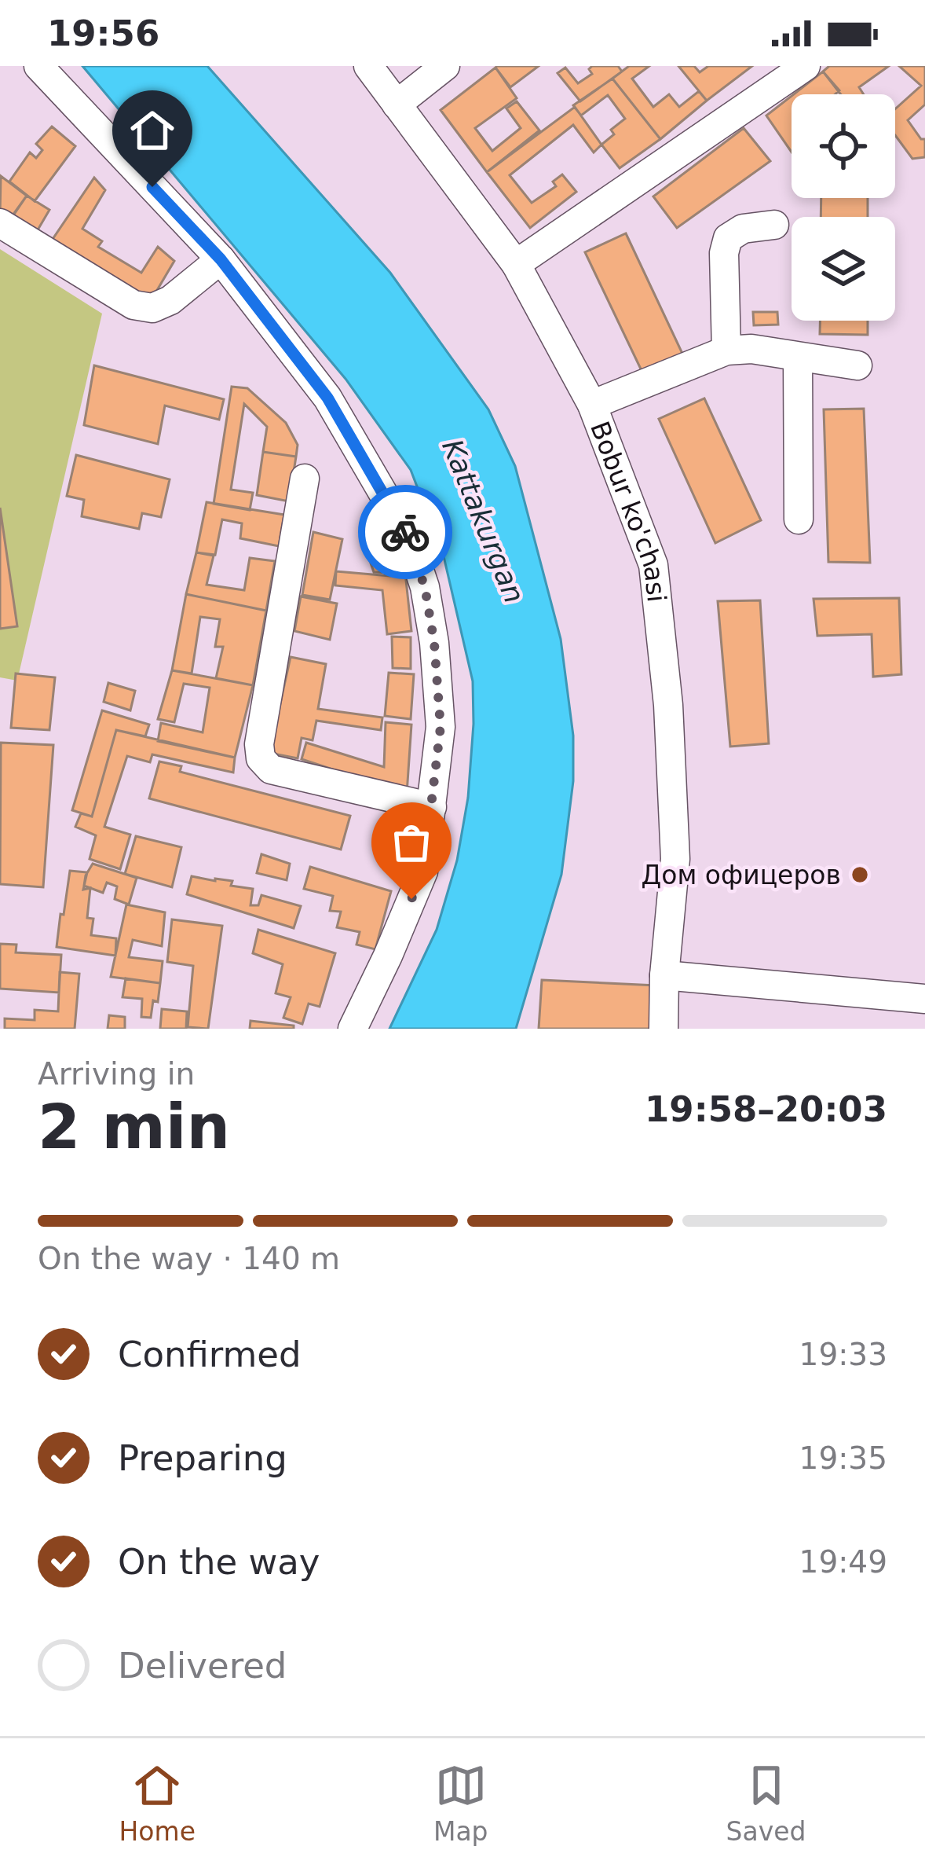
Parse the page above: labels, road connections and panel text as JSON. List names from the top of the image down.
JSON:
{
  "streets": {
    "street": ["Bobur ko'chasi"]
  },
  "water": ["Kattakurgan"],
  "places": ["Дом офицеров"],
  "page": {
    "status": "19:56",
    "heading": ["2 min", "Arriving in", "19:58–20:03"],
    "bar": "On the way · 140 m",
    "list": [
      ["Confirmed", "19:33"],
      ["Preparing", "19:35"],
      ["On the way", "19:49"],
      "Delivered"
    ],
    "tabs": ["Home", "Map", "Saved"]
  }
}
